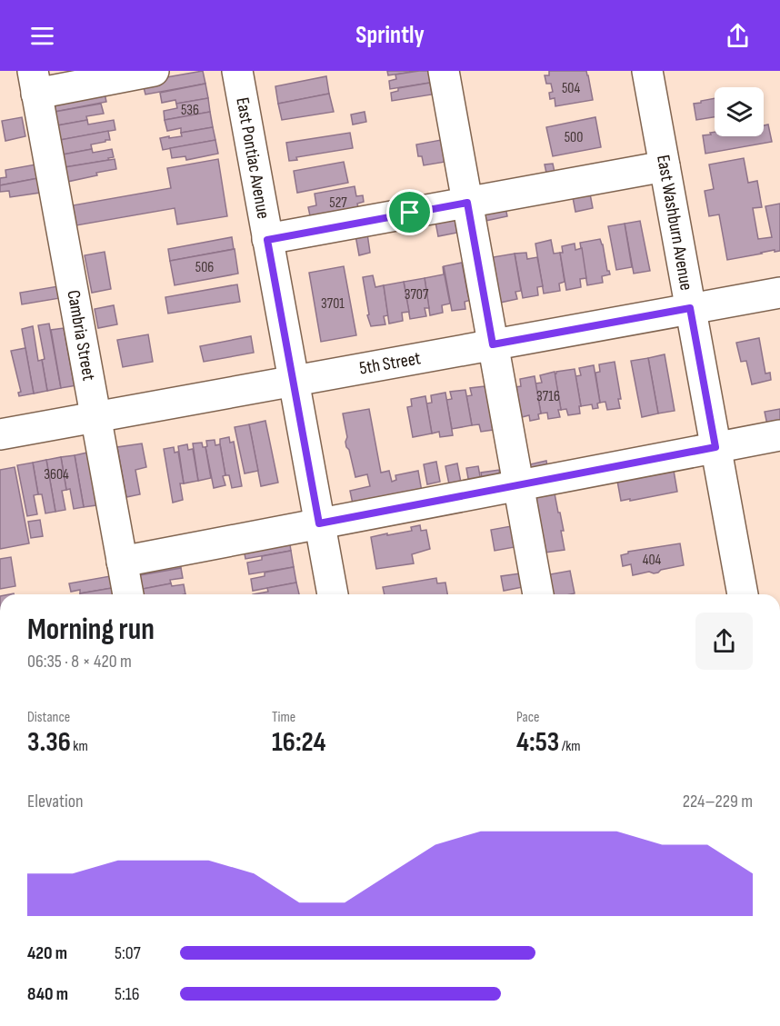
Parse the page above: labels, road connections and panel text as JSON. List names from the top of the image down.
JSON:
{
  "streets": {
    "street": [
      "East Pontiac Avenue",
      "East Washburn Avenue",
      "Cambria Street",
      "5th Street"
    ]
  },
  "crossings": [
    ["East Pontiac Avenue", "5th Street"],
    ["East Washburn Avenue", "5th Street"],
    ["Cambria Street", "5th Street"]
  ],
  "house_numbers": [
    "504",
    "536",
    "500",
    "527",
    "506",
    "3707",
    "3701",
    "3716",
    "3604",
    "404"
  ],
  "page": {
    "header": "Sprintly",
    "heading": ["Morning run", "06:35 · 8 × 420 m"],
    "stats": [
      ["Distance", "3.36 km"],
      ["Time", "16:24"],
      ["Pace", "4:53 /km"]
    ],
    "chart": ["Elevation", "224–229 m"],
    "list": [
      {
        "name": "420 m",
        "note": "5:07"
      },
      {
        "name": "840 m",
        "note": "5:16"
      }
    ]
  }
}
